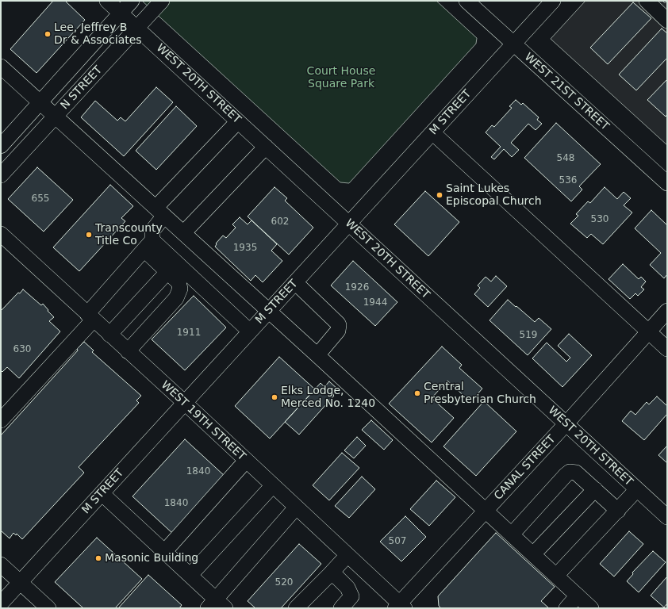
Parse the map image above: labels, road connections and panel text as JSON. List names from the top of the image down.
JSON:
{
  "streets": {
    "street": [
      "WEST 20TH STREET",
      "N STREET",
      "WEST 21ST STREET",
      "M STREET",
      "WEST 19TH STREET",
      "CANAL STREET"
    ]
  },
  "crossings": [
    ["WEST 20TH STREET", "N STREET"],
    ["WEST 20TH STREET", "M STREET"],
    ["WEST 20TH STREET", "CANAL STREET"],
    ["WEST 21ST STREET", "M STREET"],
    ["M STREET", "WEST 19TH STREET"],
    ["WEST 19TH STREET", "CANAL STREET"]
  ],
  "parks": ["Court House Square Park"],
  "places": [
    "Lee, Jeffrey B Dr & Associates",
    "Saint Lukes Episcopal Church",
    "Transcounty Title Co",
    "Central Presbyterian Church",
    "Elks Lodge, Merced No. 1240",
    "Masonic Building"
  ],
  "house_numbers": [
    "548",
    "536",
    "655",
    "530",
    "602",
    "1935",
    "1926",
    "1944",
    "1911",
    "519",
    "630",
    "1840",
    "1840",
    "507",
    "520"
  ]
}
